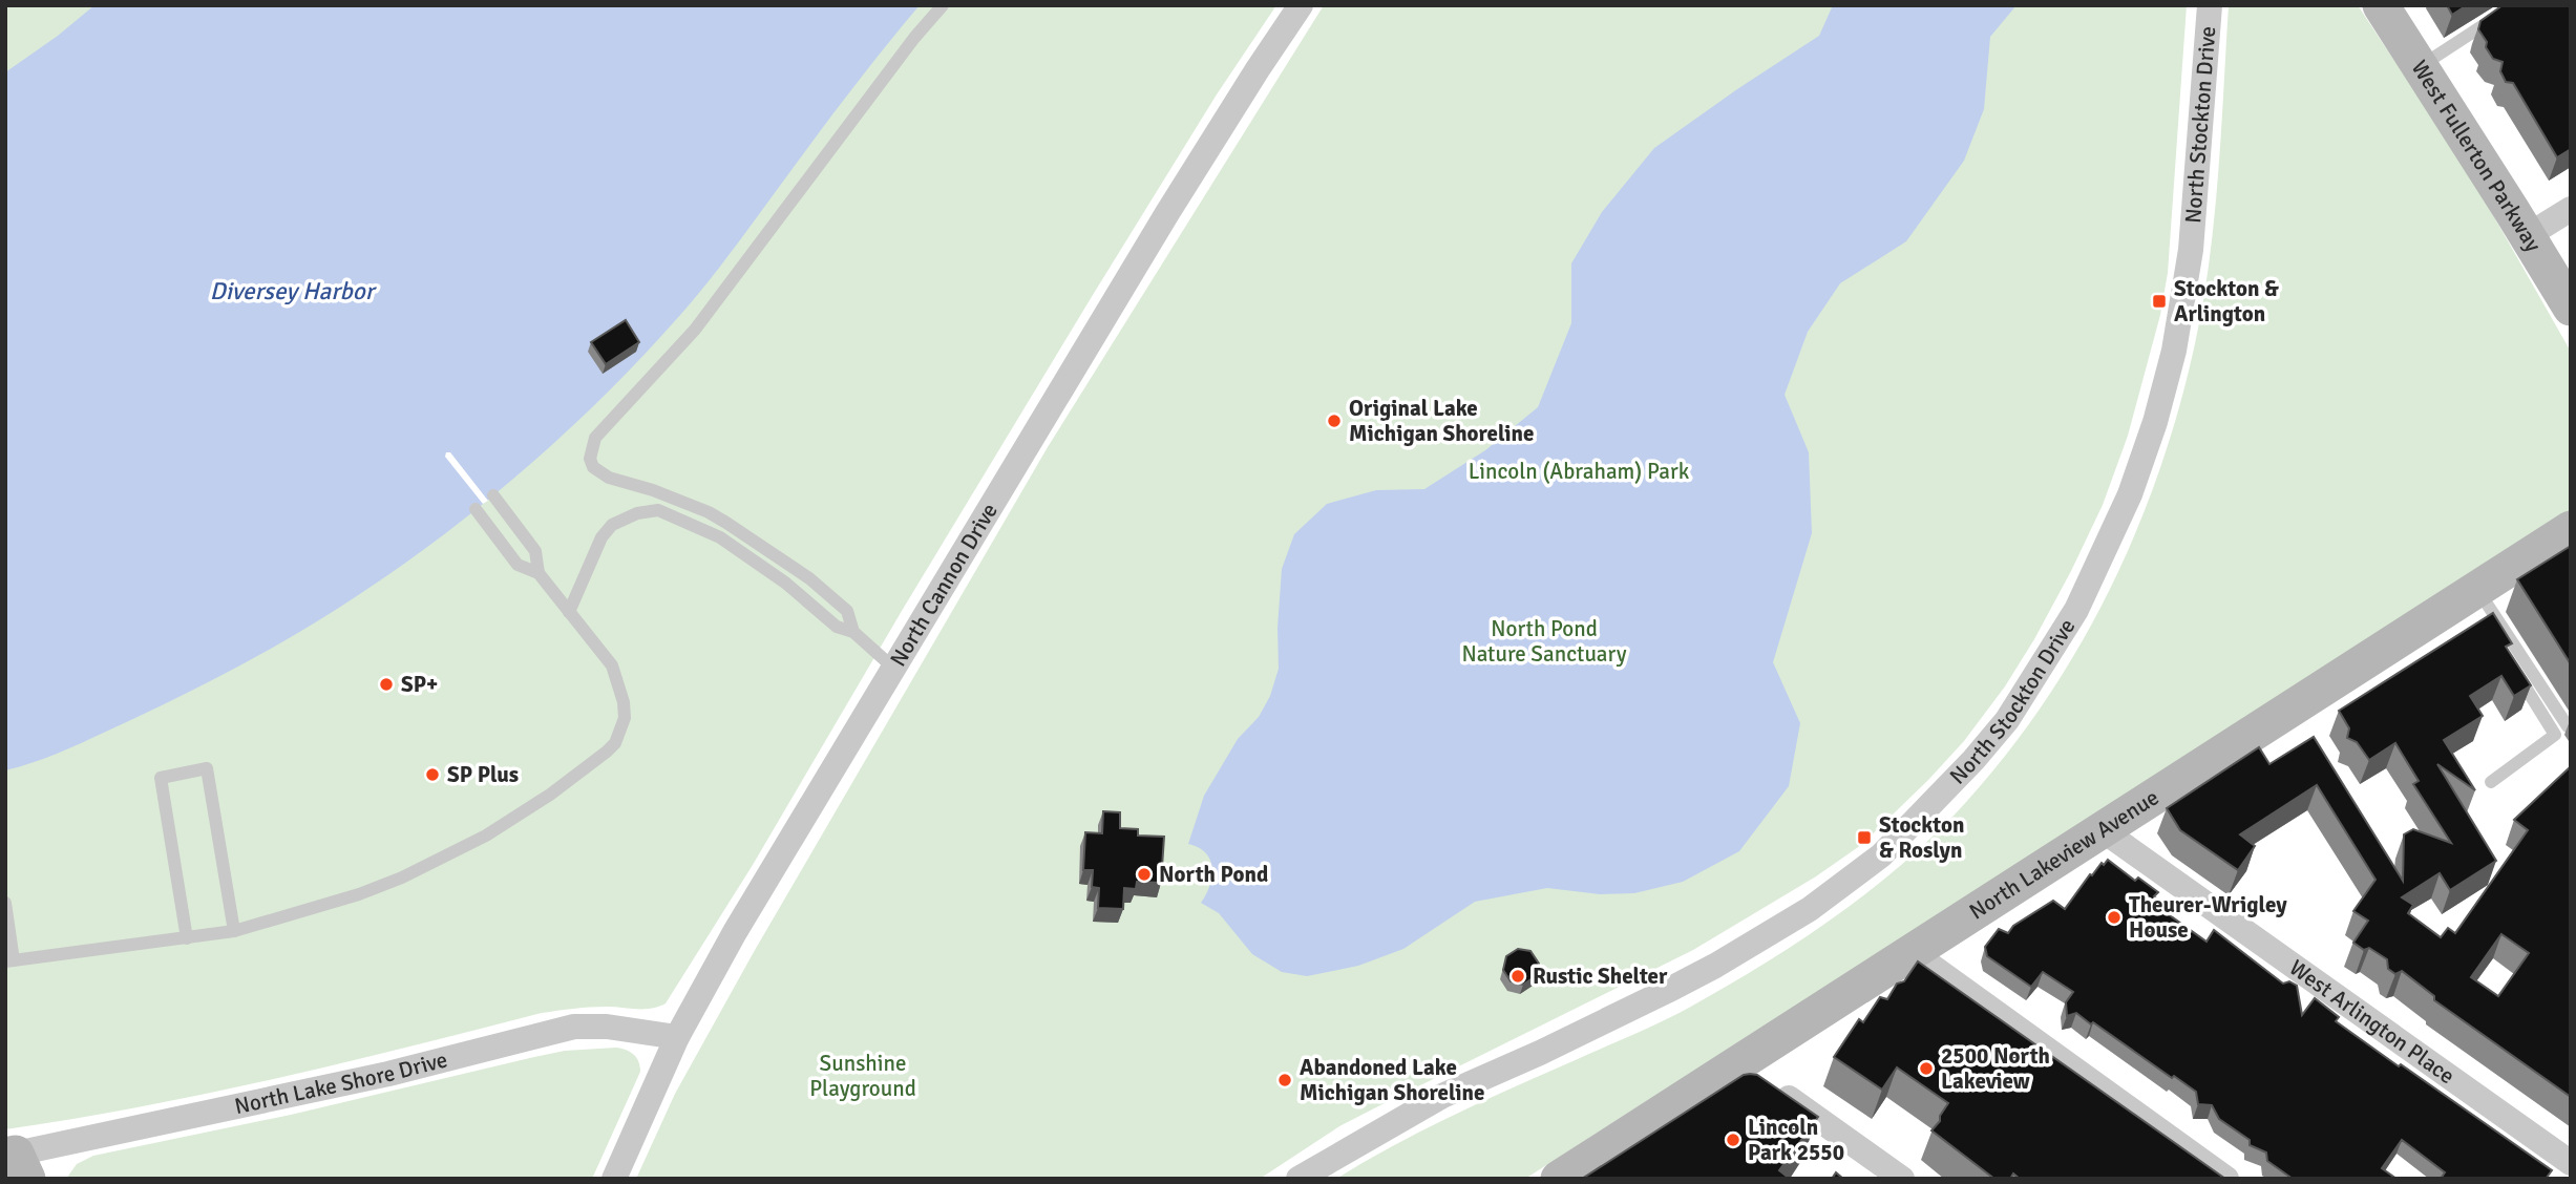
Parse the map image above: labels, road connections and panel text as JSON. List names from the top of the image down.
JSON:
{
  "streets": {
    "main road": ["West Fullerton Parkway", "North Lakeview Avenue"],
    "street": [
      "North Stockton Drive",
      "North Cannon Drive",
      "West Arlington Place",
      "North Lake Shore Drive"
    ]
  },
  "crossings": [
    ["North Cannon Drive", "North Lake Shore Drive"],
    ["North Lakeview Avenue", "West Arlington Place"]
  ],
  "water": ["Diversey Harbor"],
  "parks": ["Lincoln (Abraham) Park", "North Pond Nature Sanctuary", "Sunshine Playground"],
  "places": {
    "transit": ["Stockton & Arlington", "Stockton & Roslyn"],
    "other": [
      "Original Lake Michigan Shoreline",
      "SP+",
      "SP Plus",
      "North Pond",
      "Theurer-Wrigley House",
      "Rustic Shelter",
      "2500 North Lakeview",
      "Abandoned Lake Michigan Shoreline",
      "Lincoln Park 2550"
    ]
  }
}
